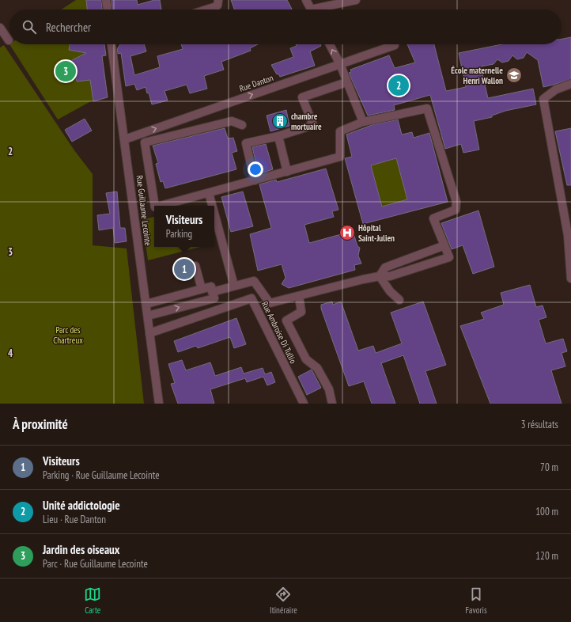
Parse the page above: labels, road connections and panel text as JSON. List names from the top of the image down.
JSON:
{
  "streets": {
    "street": ["Rue Danton", "Rue Guillaume Lecointe", "Rue Ambroise Di Tullio"]
  },
  "crossings": [
    ["Rue Danton", "Rue Guillaume Lecointe"],
    ["Rue Guillaume Lecointe", "Rue Ambroise Di Tullio"]
  ],
  "one_way": ["Rue Danton"],
  "parks": ["Parc des Chartreux"],
  "places": {
    "school or university": ["École maternelle Henri Wallon"],
    "building": ["chambre mortuaire"],
    "hospital": ["Hôpital Saint-Julien"]
  },
  "page": {
    "search": "Rechercher",
    "pins": ["3", "2", "1"],
    "popup": ["Visiteurs", "Parking"],
    "heading": ["À proximité", "3 résultats"],
    "list": [
      {
        "mark": "1",
        "name": "Visiteurs",
        "note": "Parking · Rue Guillaume Lecointe",
        "value": "70 m"
      },
      {
        "mark": "2",
        "name": "Unité addictologie",
        "note": "Lieu · Rue Danton",
        "value": "100 m"
      },
      {
        "mark": "3",
        "name": "Jardin des oiseaux",
        "note": "Parc · Rue Guillaume Lecointe",
        "value": "120 m"
      }
    ],
    "nav": ["Carte", "Itinéraire", "Favoris"]
  },
  "grid": {
    "rows": ["2", "3", "4"]
  }
}
